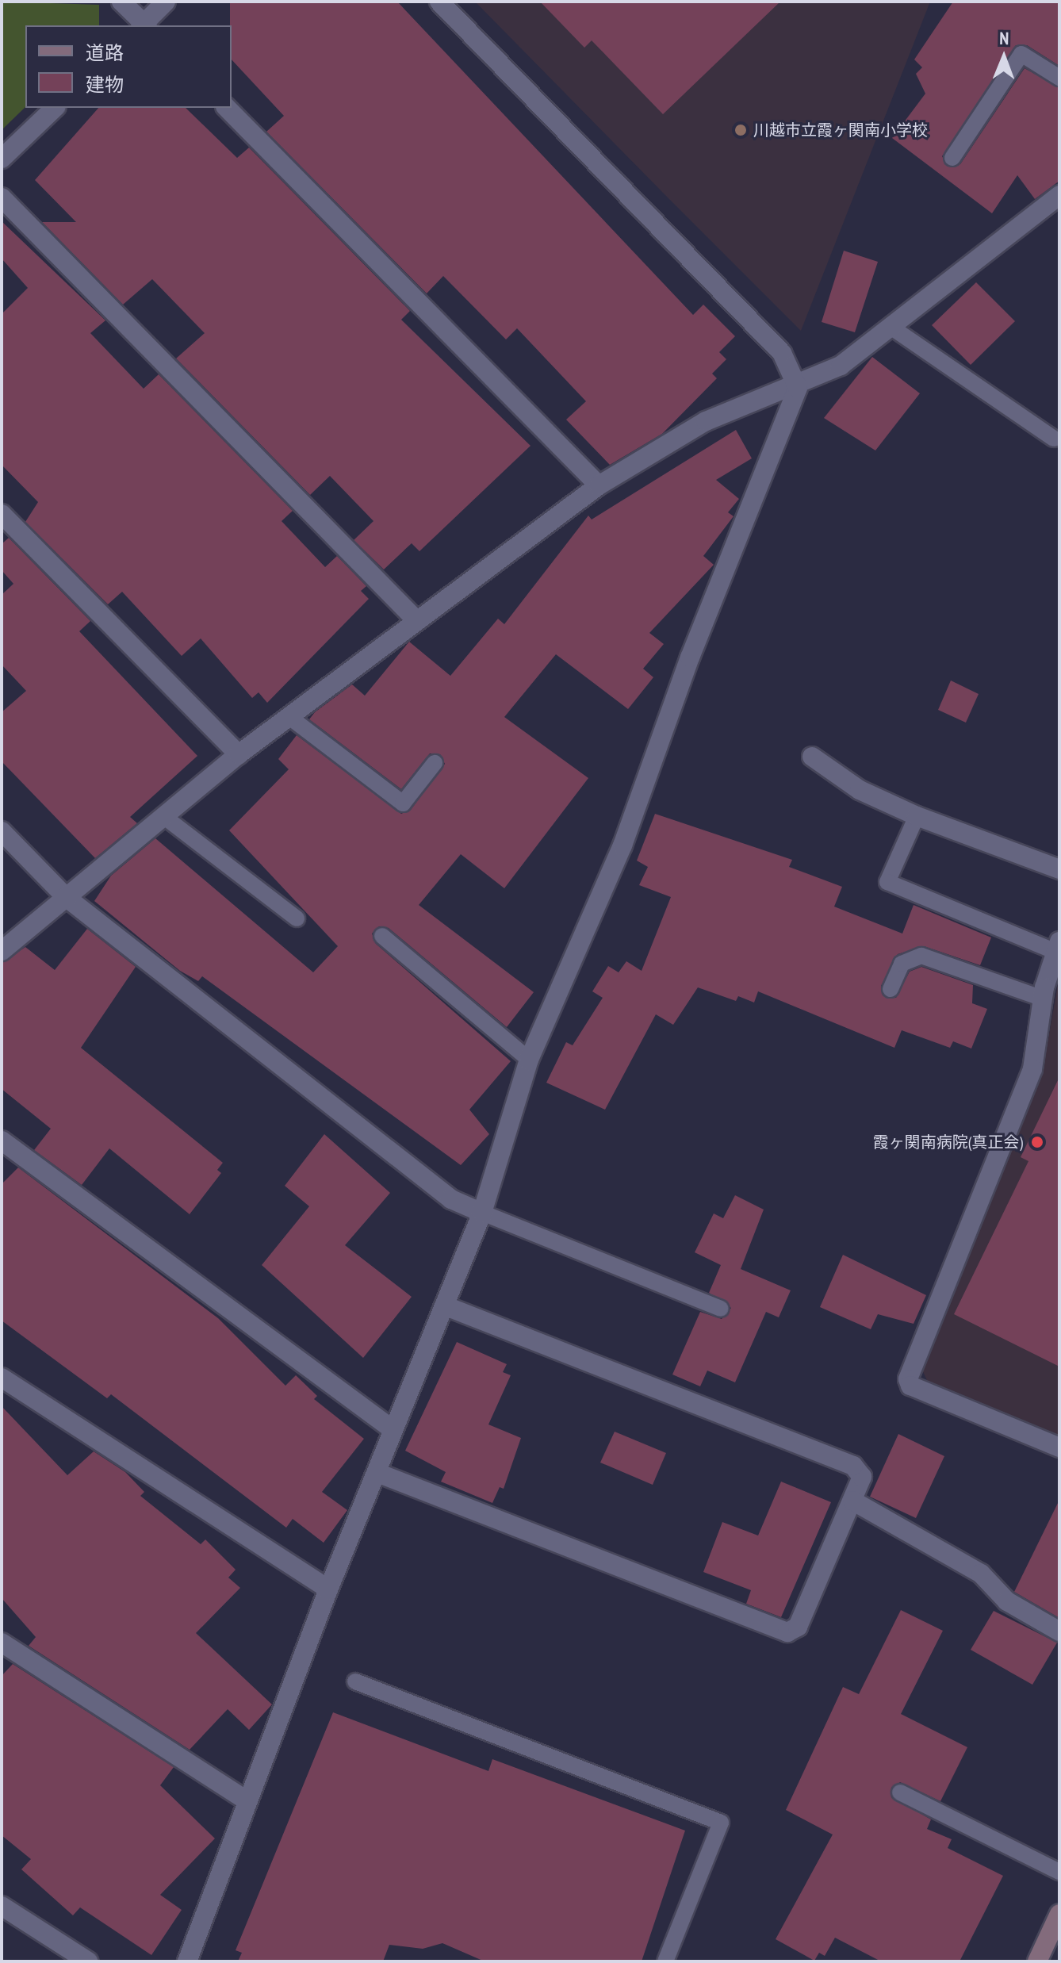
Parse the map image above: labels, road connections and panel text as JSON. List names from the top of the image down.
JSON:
{
  "places": ["川越市立霞ヶ関南小学校", "霞ヶ関南病院(真正会)"],
  "legend": ["道路", "建物"],
  "north": "top"
}
